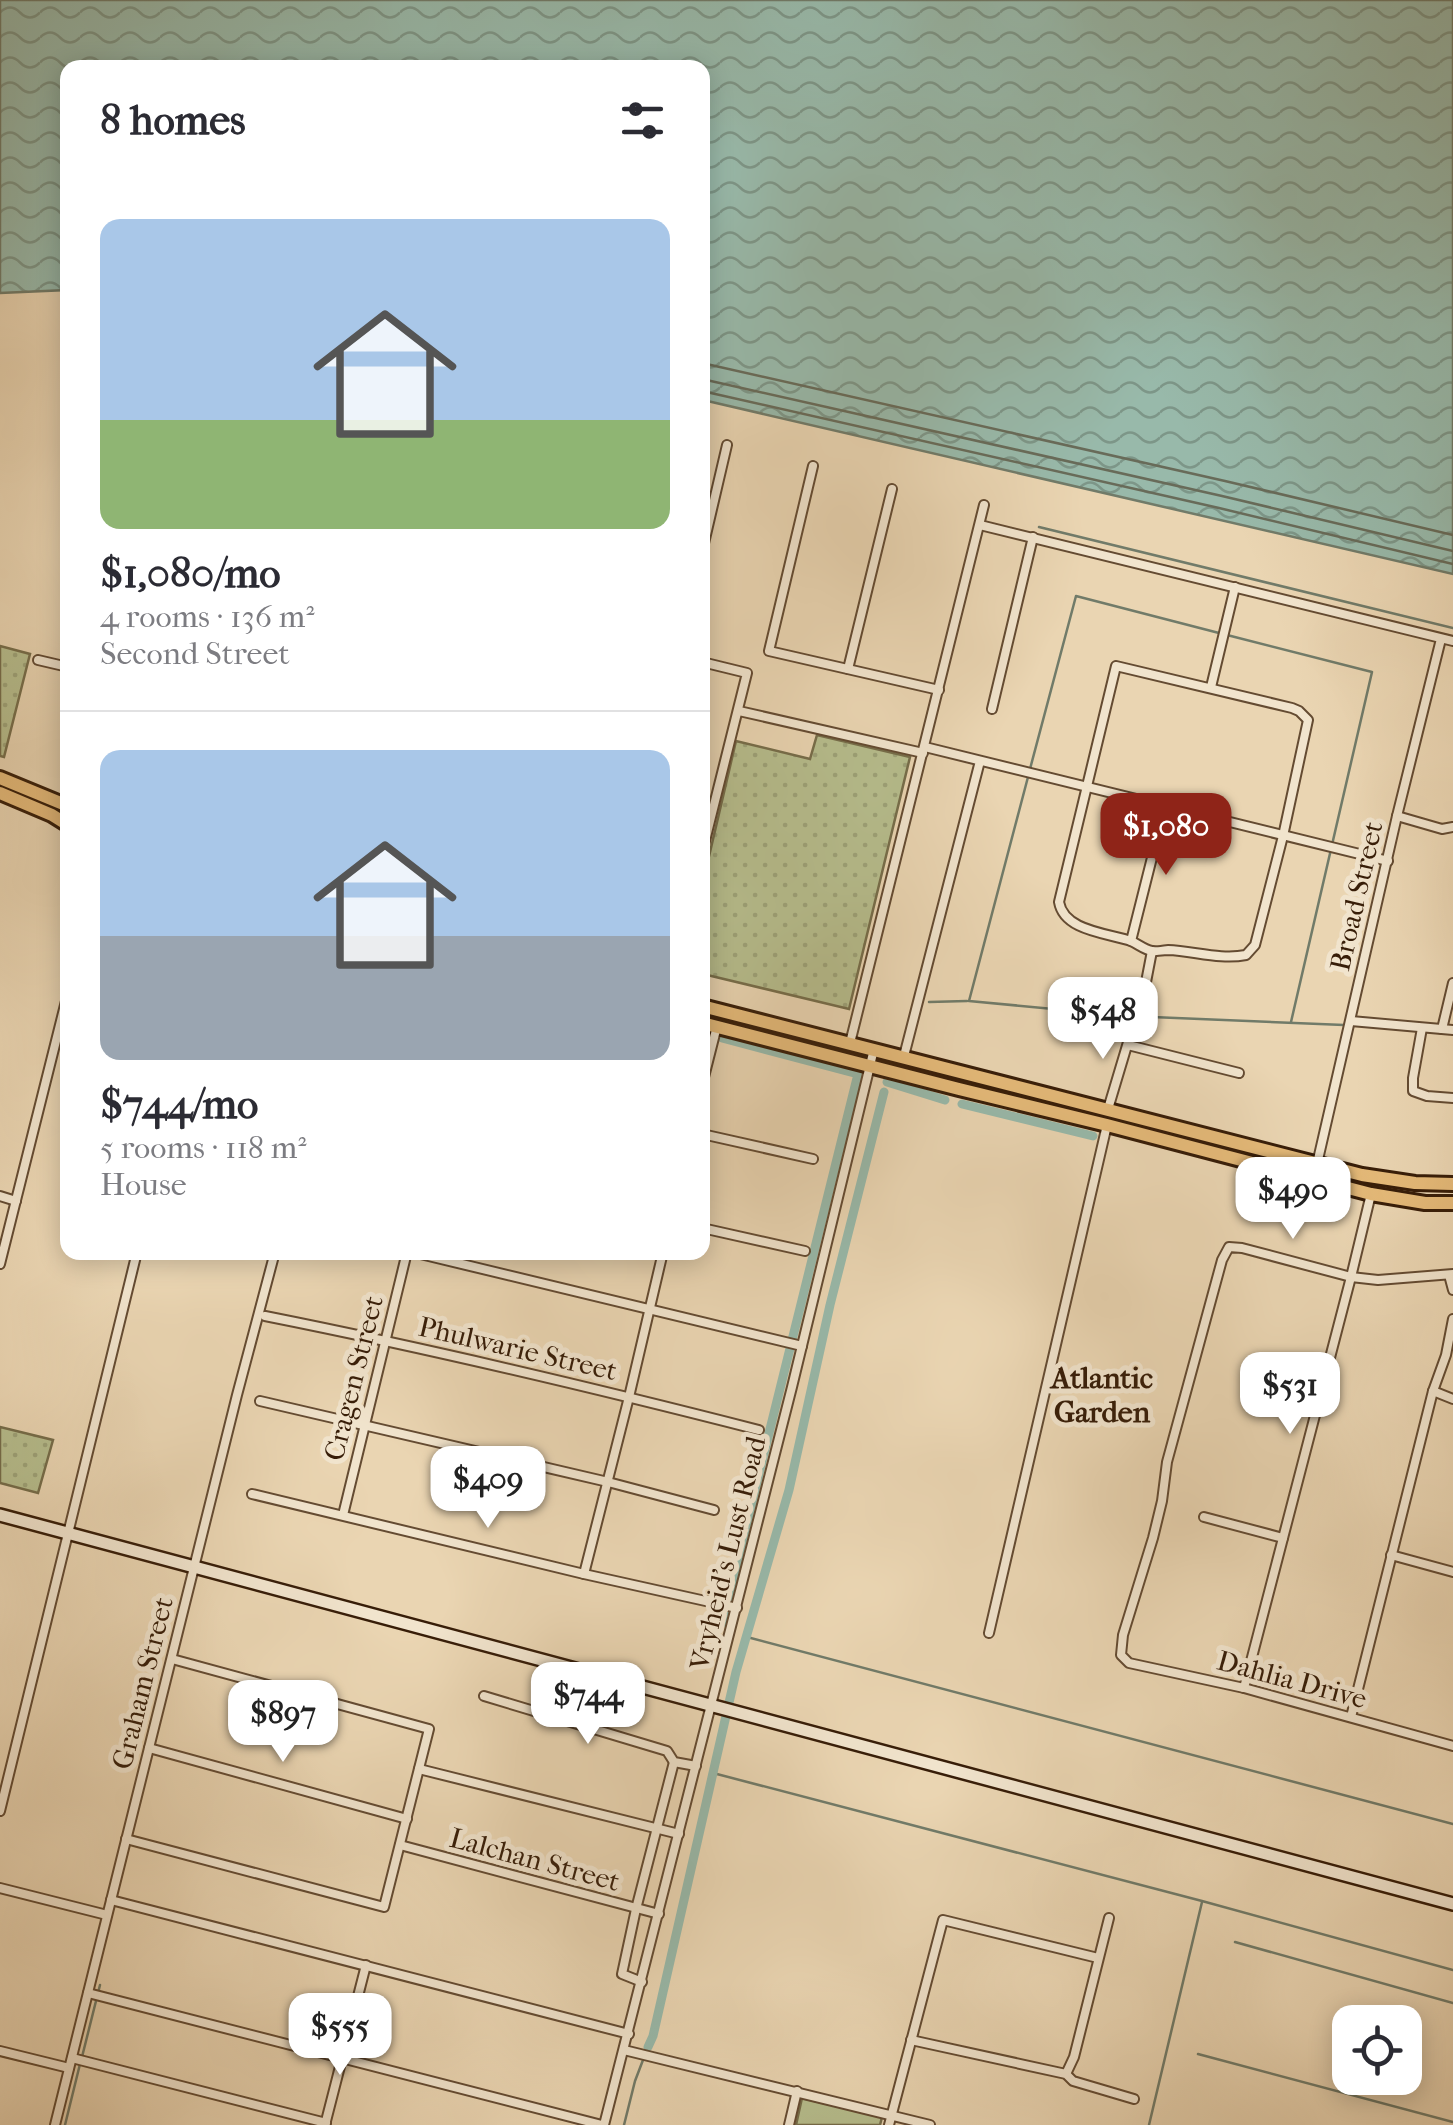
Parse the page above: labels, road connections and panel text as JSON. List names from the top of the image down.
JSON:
{
  "streets": {
    "street": [
      "Broad Street",
      "Phulwarie Street",
      "Cragen Street",
      "Vryheid's Lust Road",
      "Dahlia Drive",
      "Graham Street",
      "Lalchan Street"
    ]
  },
  "crossings": [
    ["Phulwarie Street", "Cragen Street"],
    ["Vryheid's Lust Road", "Lalchan Street"]
  ],
  "districts": ["Atlantic Garden"],
  "page": {
    "heading": "8 homes",
    "list": [
      {
        "name": "$1,080/mo",
        "note": "4 rooms · 136 m² · Second Street"
      },
      {
        "name": "$744/mo",
        "note": "5 rooms · 118 m² · House"
      }
    ],
    "price": [
      "$1,080",
      "$548",
      "$490",
      "$531",
      "$409",
      "$744",
      "$897",
      "$555"
    ]
  }
}
